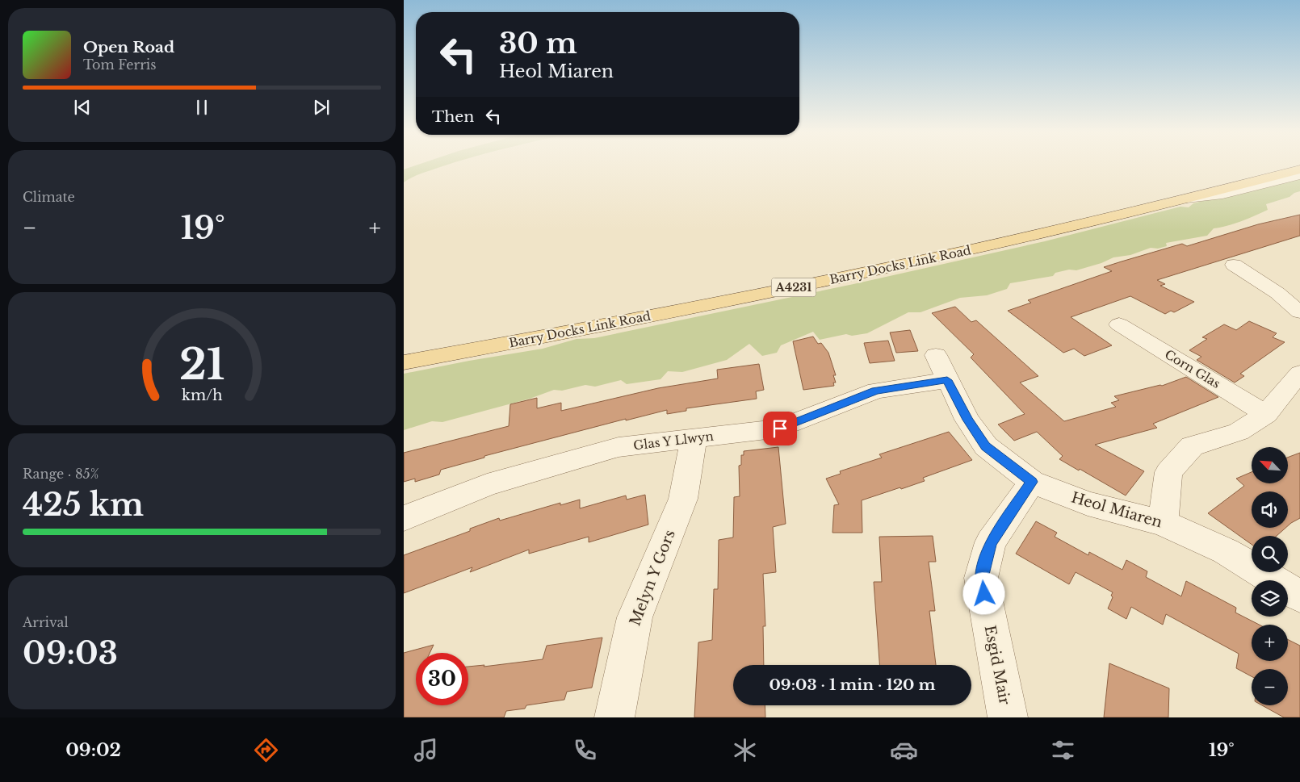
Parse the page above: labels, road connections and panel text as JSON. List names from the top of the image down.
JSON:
{
  "streets": {
    "main road": ["Barry Docks Link Road", "A4231"],
    "street": [
      "Corn Glas",
      "Glas Y Llwyn",
      "Heol Miaren",
      "Melyn Y Gors",
      "Esgid Mair"
    ]
  },
  "crossings": [
    ["Glas Y Llwyn", "Heol Miaren"],
    ["Glas Y Llwyn", "Melyn Y Gors"],
    ["Heol Miaren", "Esgid Mair"]
  ],
  "north": "top left",
  "page": {
    "turn": ["30 m", "Heol Miaren"],
    "song": ["Open Road", "Tom Ferris"],
    "then": "Then",
    "tile": [
      "Climate",
      ["Range · 85%", "425 km"],
      ["Arrival", "09:03"]
    ],
    "heat": ["−", "19°", "+"],
    "map_buttons": ["+", "−"],
    "limit": "30",
    "trip": "09:03 · 1 min · 120 m",
    "tabs": ["09:02", "19°"],
    "gauge": ["21", "km/h"]
  }
}
